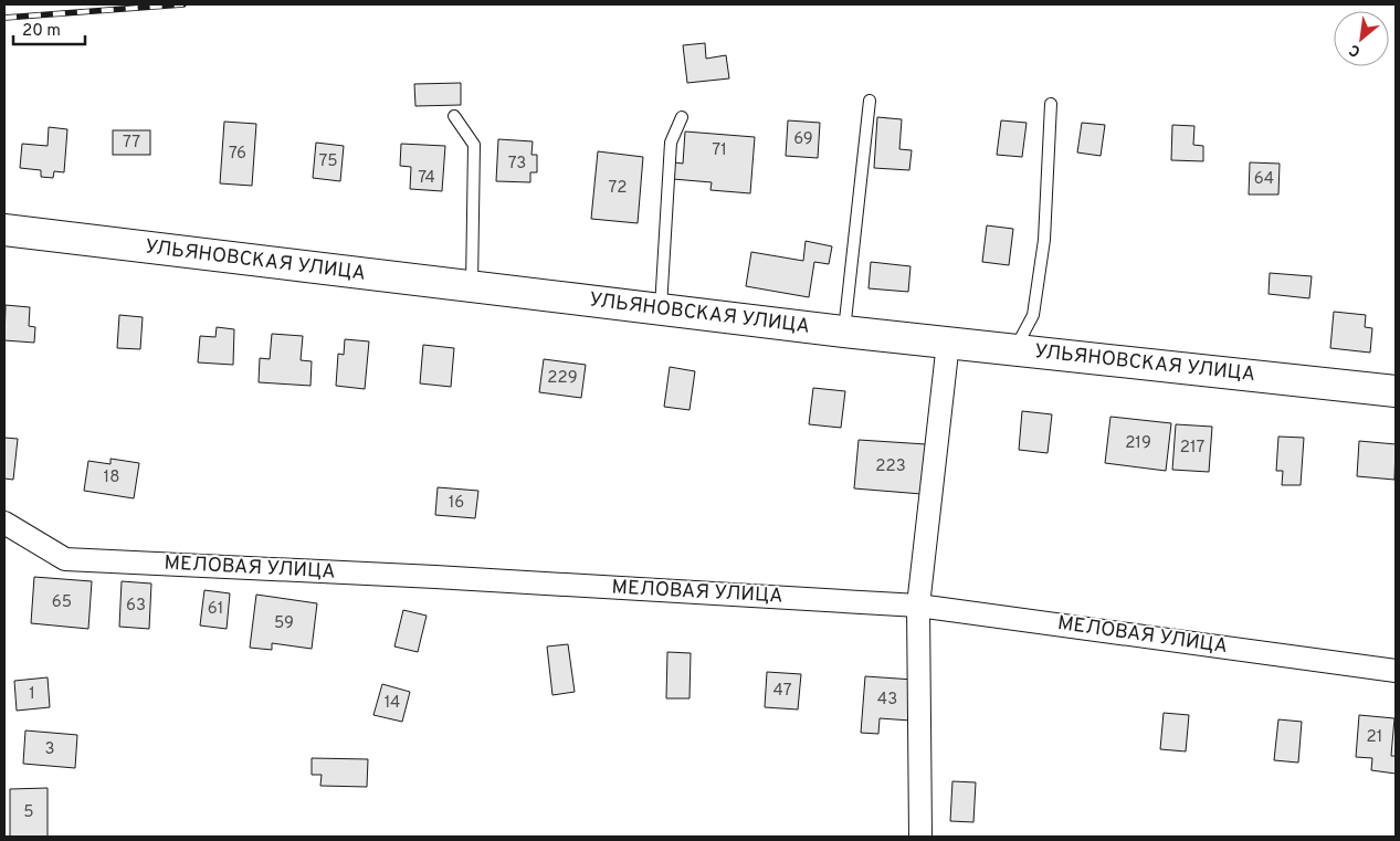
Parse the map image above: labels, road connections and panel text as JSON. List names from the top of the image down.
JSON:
{
  "streets": {
    "main road": ["УЛЬЯНОВСКАЯ УЛИЦА"],
    "street": ["МЕЛОВАЯ УЛИЦА"]
  },
  "house_numbers": [
    "69",
    "77",
    "71",
    "76",
    "75",
    "73",
    "74",
    "64",
    "72",
    "229",
    "219",
    "217",
    "223",
    "18",
    "16",
    "65",
    "63",
    "61",
    "59",
    "47",
    "1",
    "43",
    "14",
    "21",
    "3",
    "5"
  ],
  "scale_bar": "20 m",
  "north": "bottom left"
}
